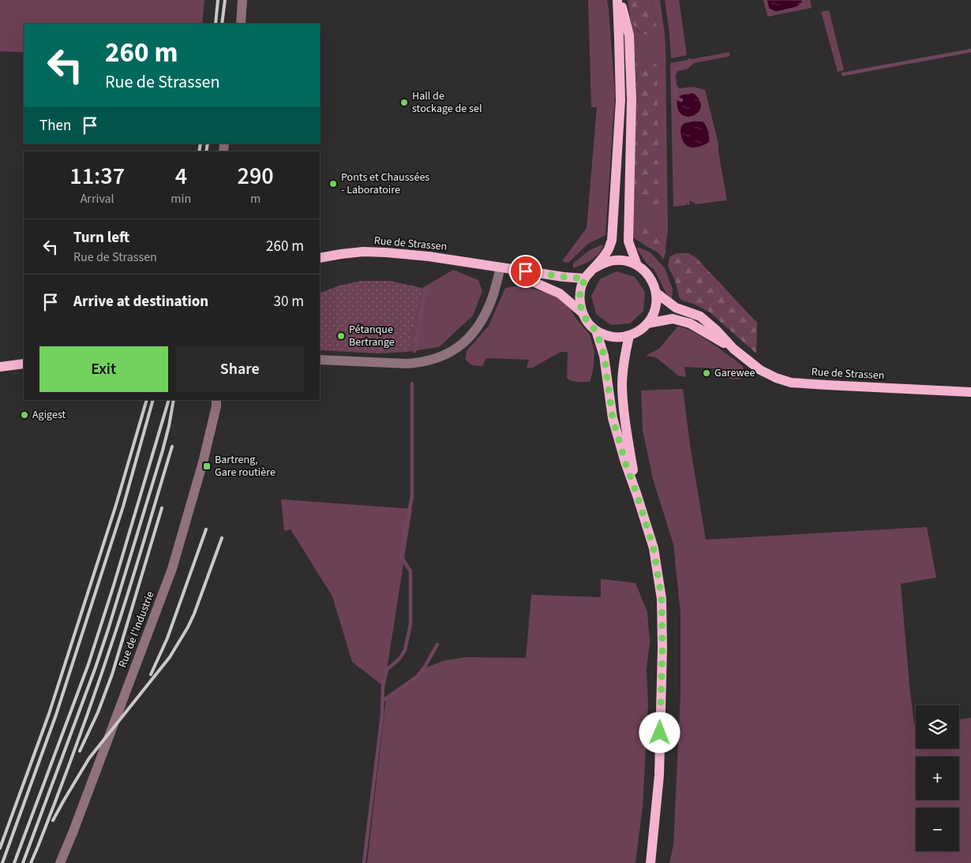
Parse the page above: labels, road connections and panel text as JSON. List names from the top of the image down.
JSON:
{
  "streets": {
    "main road": ["Rue de Strassen"],
    "street": ["Rue de l'Industrie"]
  },
  "places": {
    "other": [
      "Hall de stockage de sel",
      "Ponts et Chaussées - Laboratoire",
      "Pétanque Bertrange",
      "Garewee",
      "Agigest"
    ],
    "transit": ["Bartreng, Gare routière"]
  },
  "page": {
    "turn": ["260 m", "Rue de Strassen"],
    "then": "Then",
    "eta": [
      "11:37",
      "Arrival",
      "4",
      "min",
      "290",
      "m"
    ],
    "list": [
      {
        "name": "Turn left",
        "note": "Rue de Strassen",
        "value": "260 m"
      },
      {
        "name": "Arrive at destination",
        "value": "30 m"
      }
    ],
    "buttons": ["Exit", "Share"],
    "map_buttons": ["+", "−"]
  }
}
